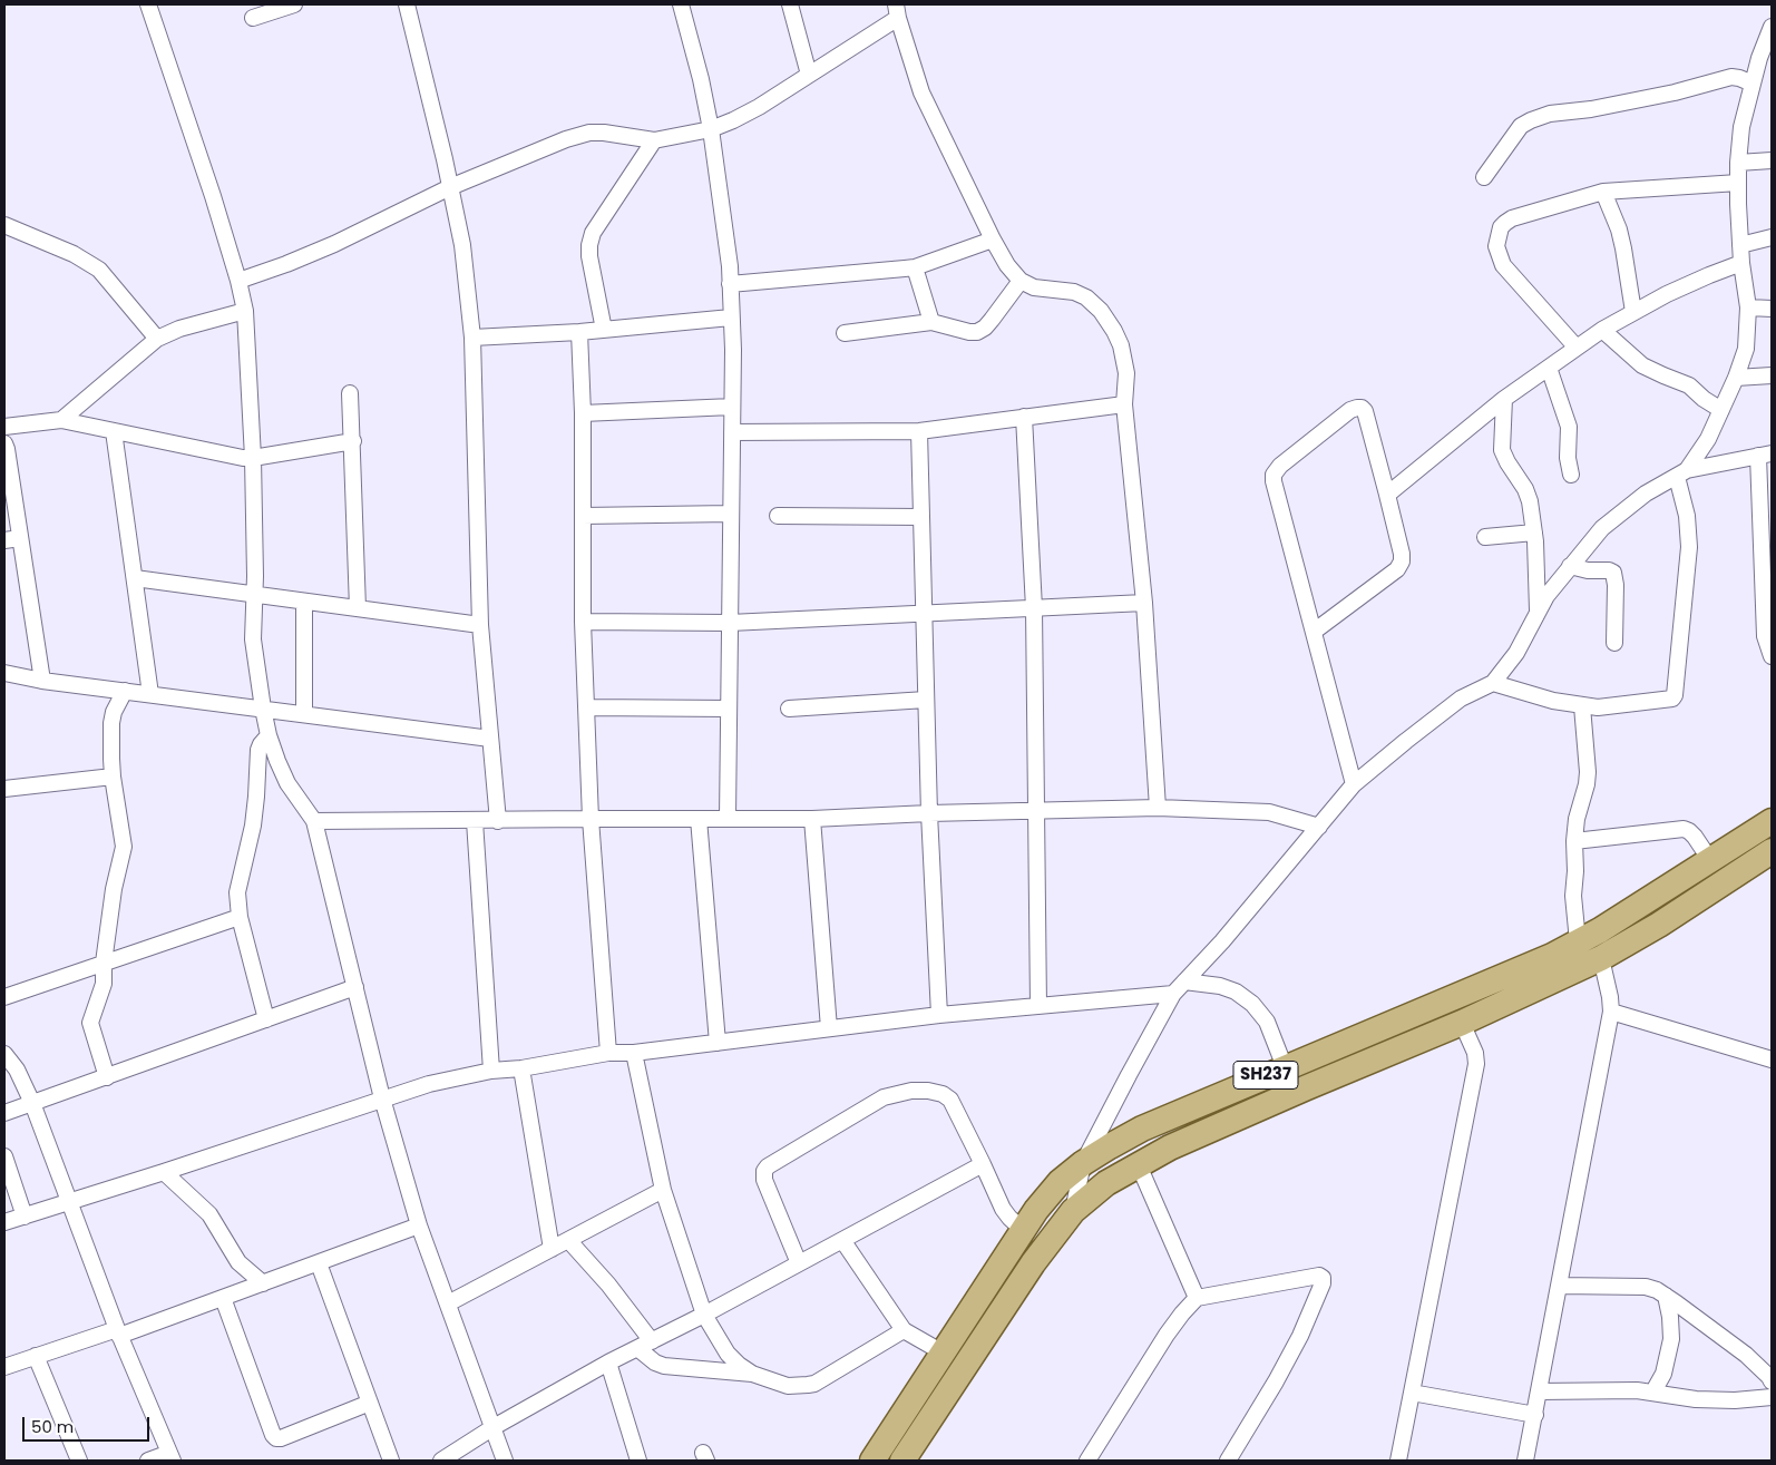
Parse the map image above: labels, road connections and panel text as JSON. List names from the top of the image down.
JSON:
{
  "streets": {
    "main road": ["SH237"]
  },
  "scale_bar": "50 m"
}
